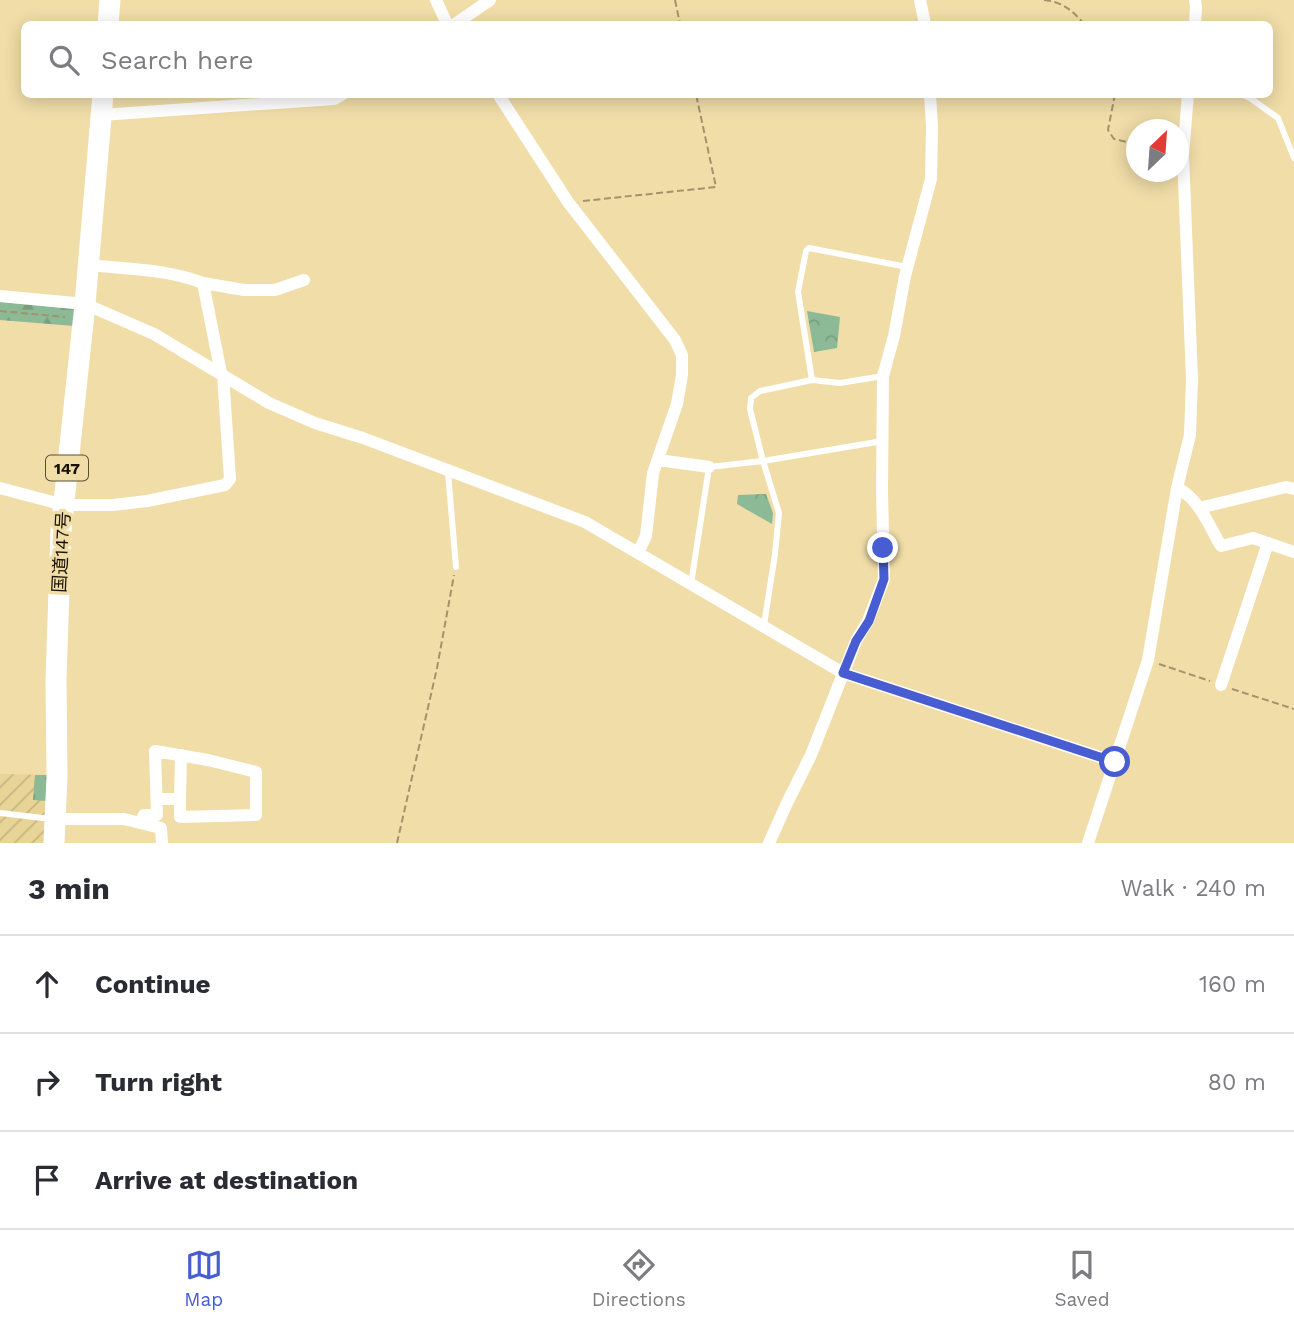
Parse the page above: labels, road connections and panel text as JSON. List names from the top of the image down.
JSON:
{
  "streets": {
    "highway": ["147", "国道147号"]
  },
  "north": "top right",
  "page": {
    "search": "Search here",
    "heading": ["3 min", "Walk · 240 m"],
    "list": [
      ["Continue", "160 m"],
      ["Turn right", "80 m"],
      "Arrive at destination"
    ],
    "nav": ["Map", "Directions", "Saved"]
  }
}
